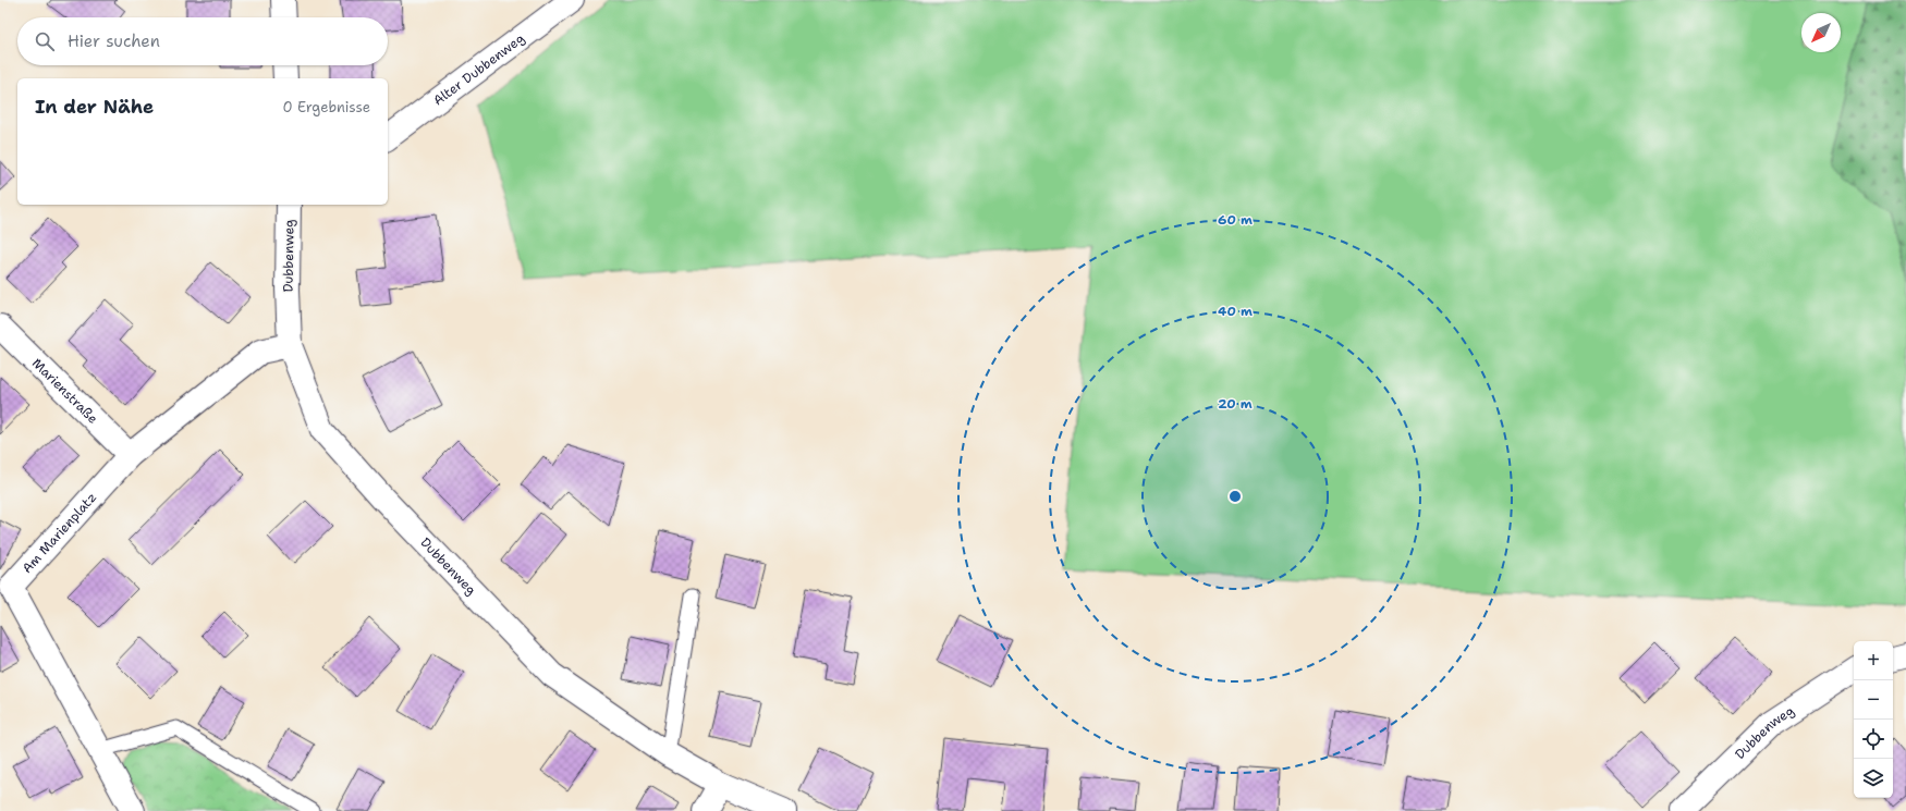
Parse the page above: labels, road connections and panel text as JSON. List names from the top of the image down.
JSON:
{
  "streets": {
    "street": [
      "Alter Dubbenweg",
      "Dubbenweg",
      "Marienstraße",
      "Am Marienplatz"
    ]
  },
  "crossings": [
    ["Dubbenweg", "Am Marienplatz"],
    ["Marienstraße", "Am Marienplatz"]
  ],
  "north": "bottom left",
  "page": {
    "search": "Hier suchen",
    "heading": ["In der Nähe", "0 Ergebnisse"],
    "map_buttons": ["+", "−"]
  },
  "rings": ["60 m", "40 m", "20 m"]
}
